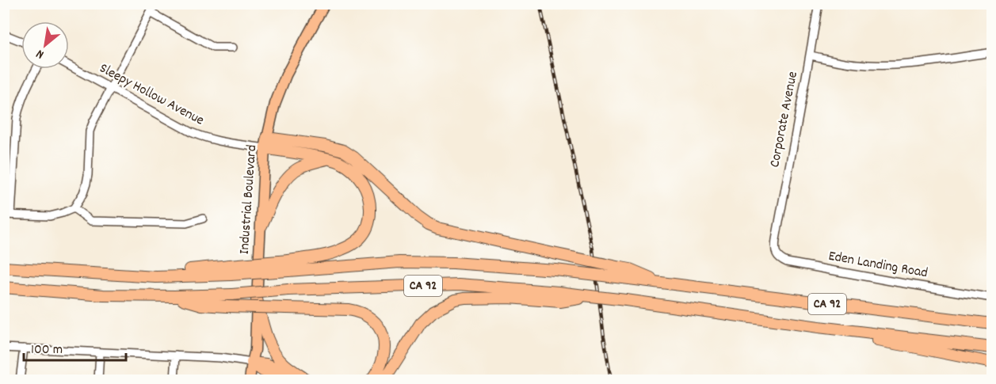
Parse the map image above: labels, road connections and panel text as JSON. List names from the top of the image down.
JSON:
{
  "streets": {
    "highway": ["CA 92"],
    "main road": ["Industrial Boulevard"],
    "street": ["Sleepy Hollow Avenue", "Corporate Avenue", "Eden Landing Road"]
  },
  "crossings": [
    ["Sleepy Hollow Avenue", "Industrial Boulevard"],
    ["Corporate Avenue", "Eden Landing Road"]
  ],
  "scale_bar": "100 m",
  "north": "bottom left"
}
